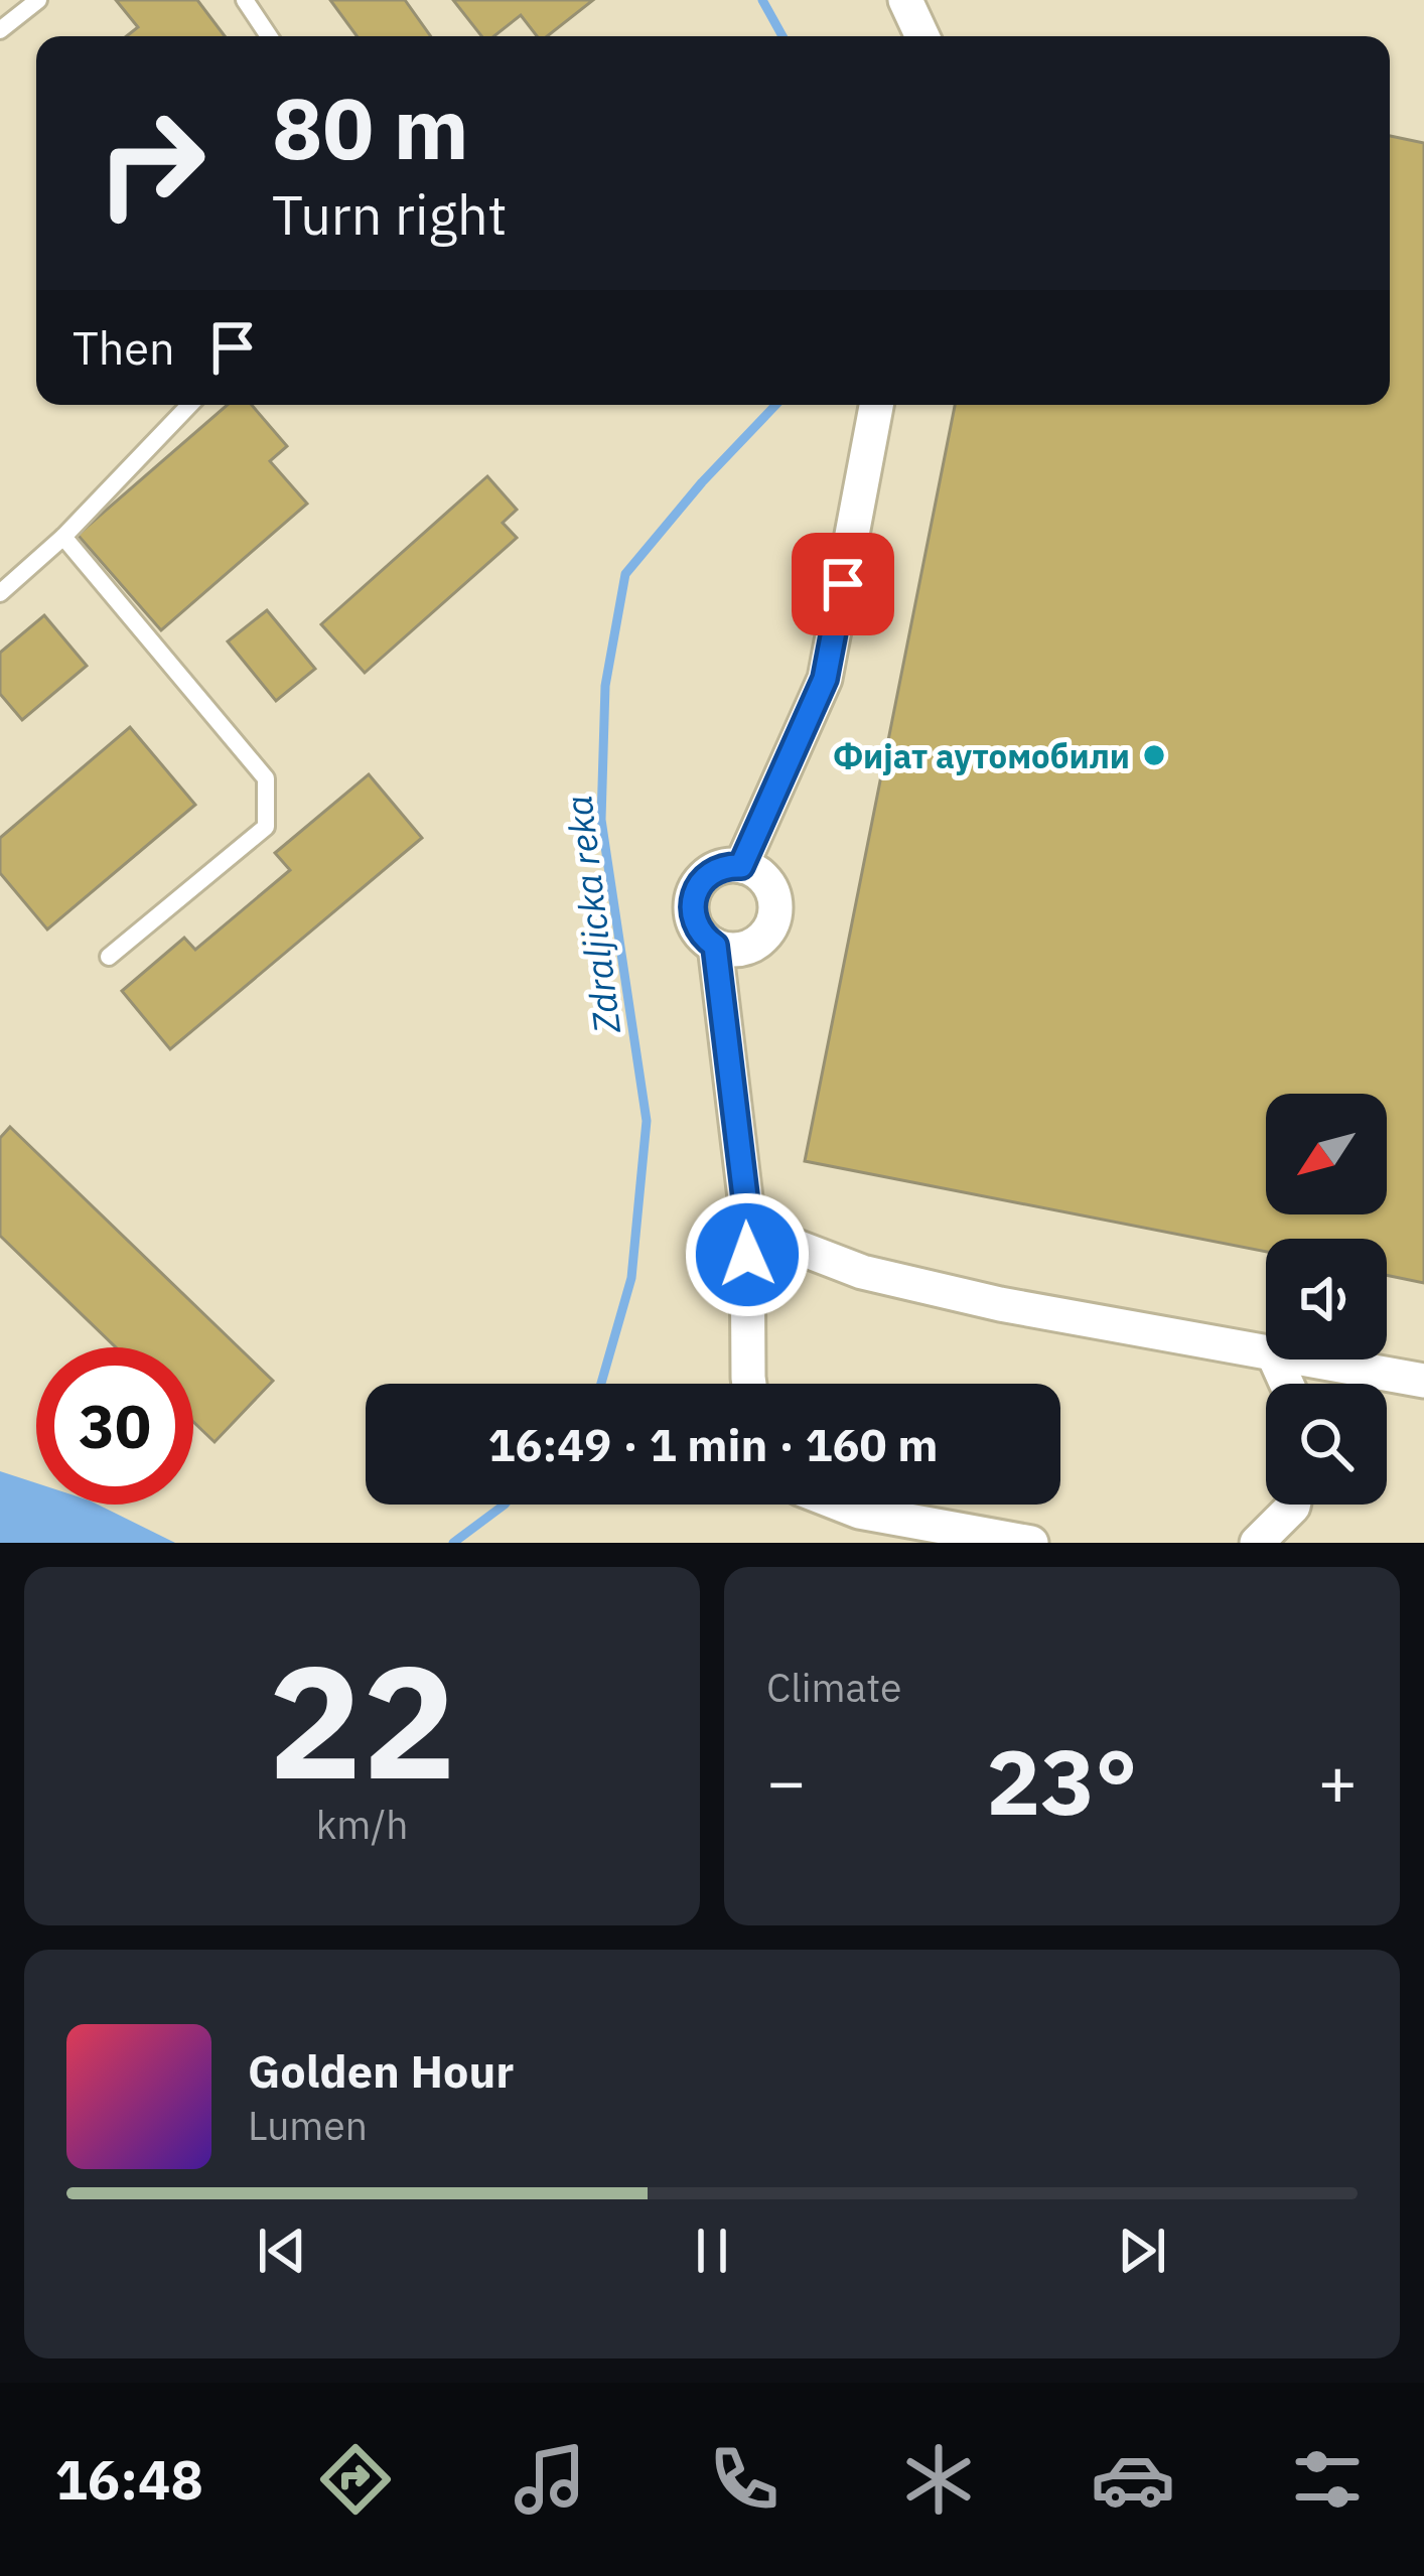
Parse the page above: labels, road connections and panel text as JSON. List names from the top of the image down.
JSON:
{
  "water": ["Zdraljicka reka"],
  "places": ["Фијат аутомобили"],
  "north": "bottom left",
  "page": {
    "turn": ["80 m", "Turn right"],
    "then": "Then",
    "limit": "30",
    "trip": "16:49 · 1 min · 160 m",
    "tile": [
      ["22", "km/h"],
      "Climate"
    ],
    "heat": ["−", "23°", "+"],
    "song": ["Golden Hour", "Lumen"],
    "tabs": "16:48"
  }
}
